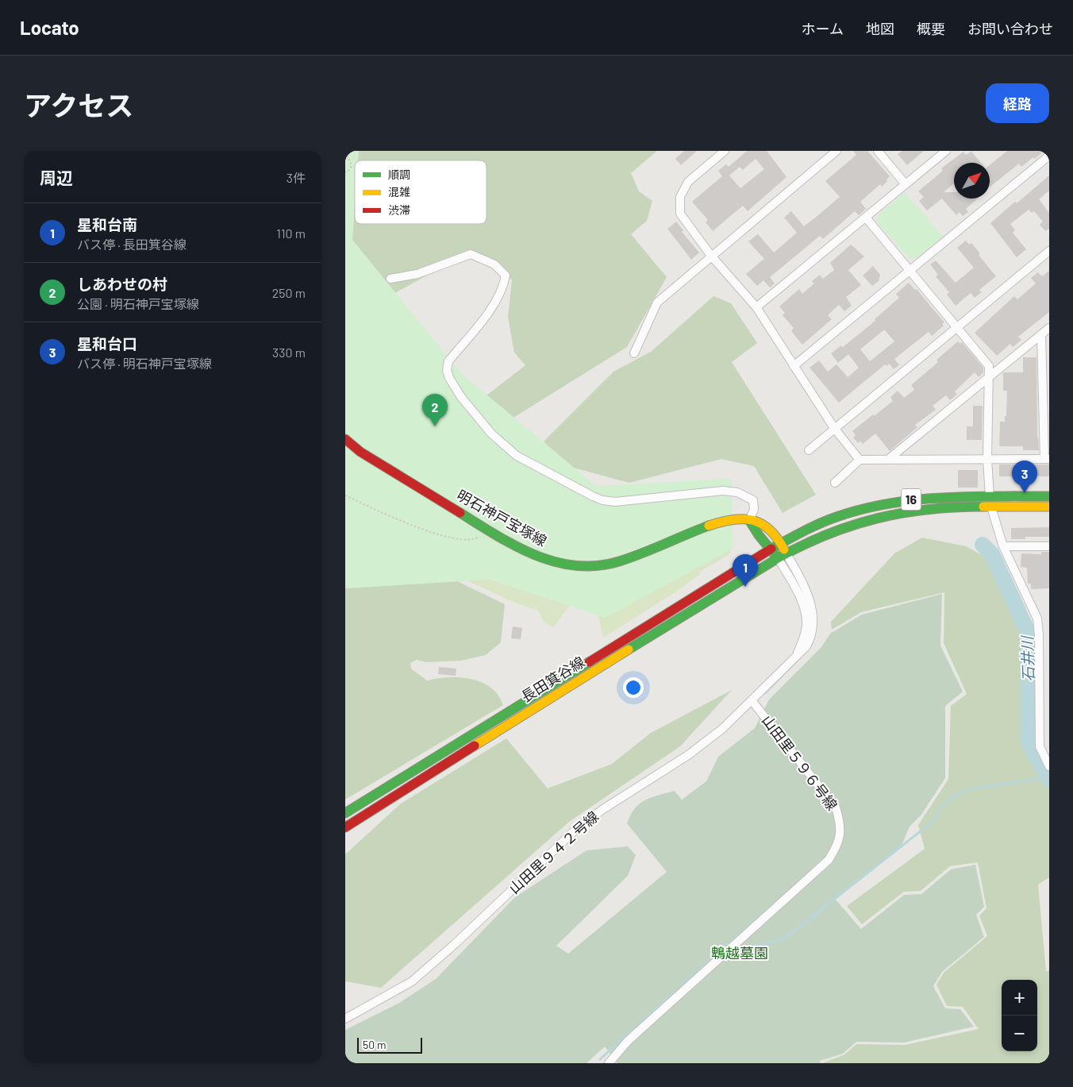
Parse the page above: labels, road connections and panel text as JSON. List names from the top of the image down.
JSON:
{
  "streets": {
    "street": [
      "16",
      "明石神戸宝塚線",
      "長田箕谷線",
      "山田里５９６号線",
      "山田里９４２号線"
    ]
  },
  "crossings": [
    ["16", "明石神戸宝塚線"],
    ["16", "長田箕谷線"],
    ["16", "山田里９４２号線"],
    ["明石神戸宝塚線", "山田里９４２号線"],
    ["長田箕谷線", "山田里９４２号線"],
    ["山田里５９６号線", "山田里９４２号線"]
  ],
  "water": ["石井川"],
  "parks": ["鵯越墓園"],
  "legend": ["順調", "混雑", "渋滞"],
  "scale_bar": "50 m",
  "north": "top right",
  "page": {
    "header": "Locato",
    "nav": [
      "ホーム",
      "地図",
      "概要",
      "お問い合わせ"
    ],
    "title": "アクセス",
    "buttons": "経路",
    "heading": ["周辺", "3件"],
    "list": [
      {
        "mark": "1",
        "name": "星和台南",
        "note": "バス停 · 長田箕谷線",
        "value": "110 m"
      },
      {
        "mark": "2",
        "name": "しあわせの村",
        "note": "公園 · 明石神戸宝塚線",
        "value": "250 m"
      },
      {
        "mark": "3",
        "name": "星和台口",
        "note": "バス停 · 明石神戸宝塚線",
        "value": "330 m"
      }
    ],
    "pins": ["2", "3", "1"],
    "map_buttons": ["+", "−"],
    "scale": "50 m"
  }
}
